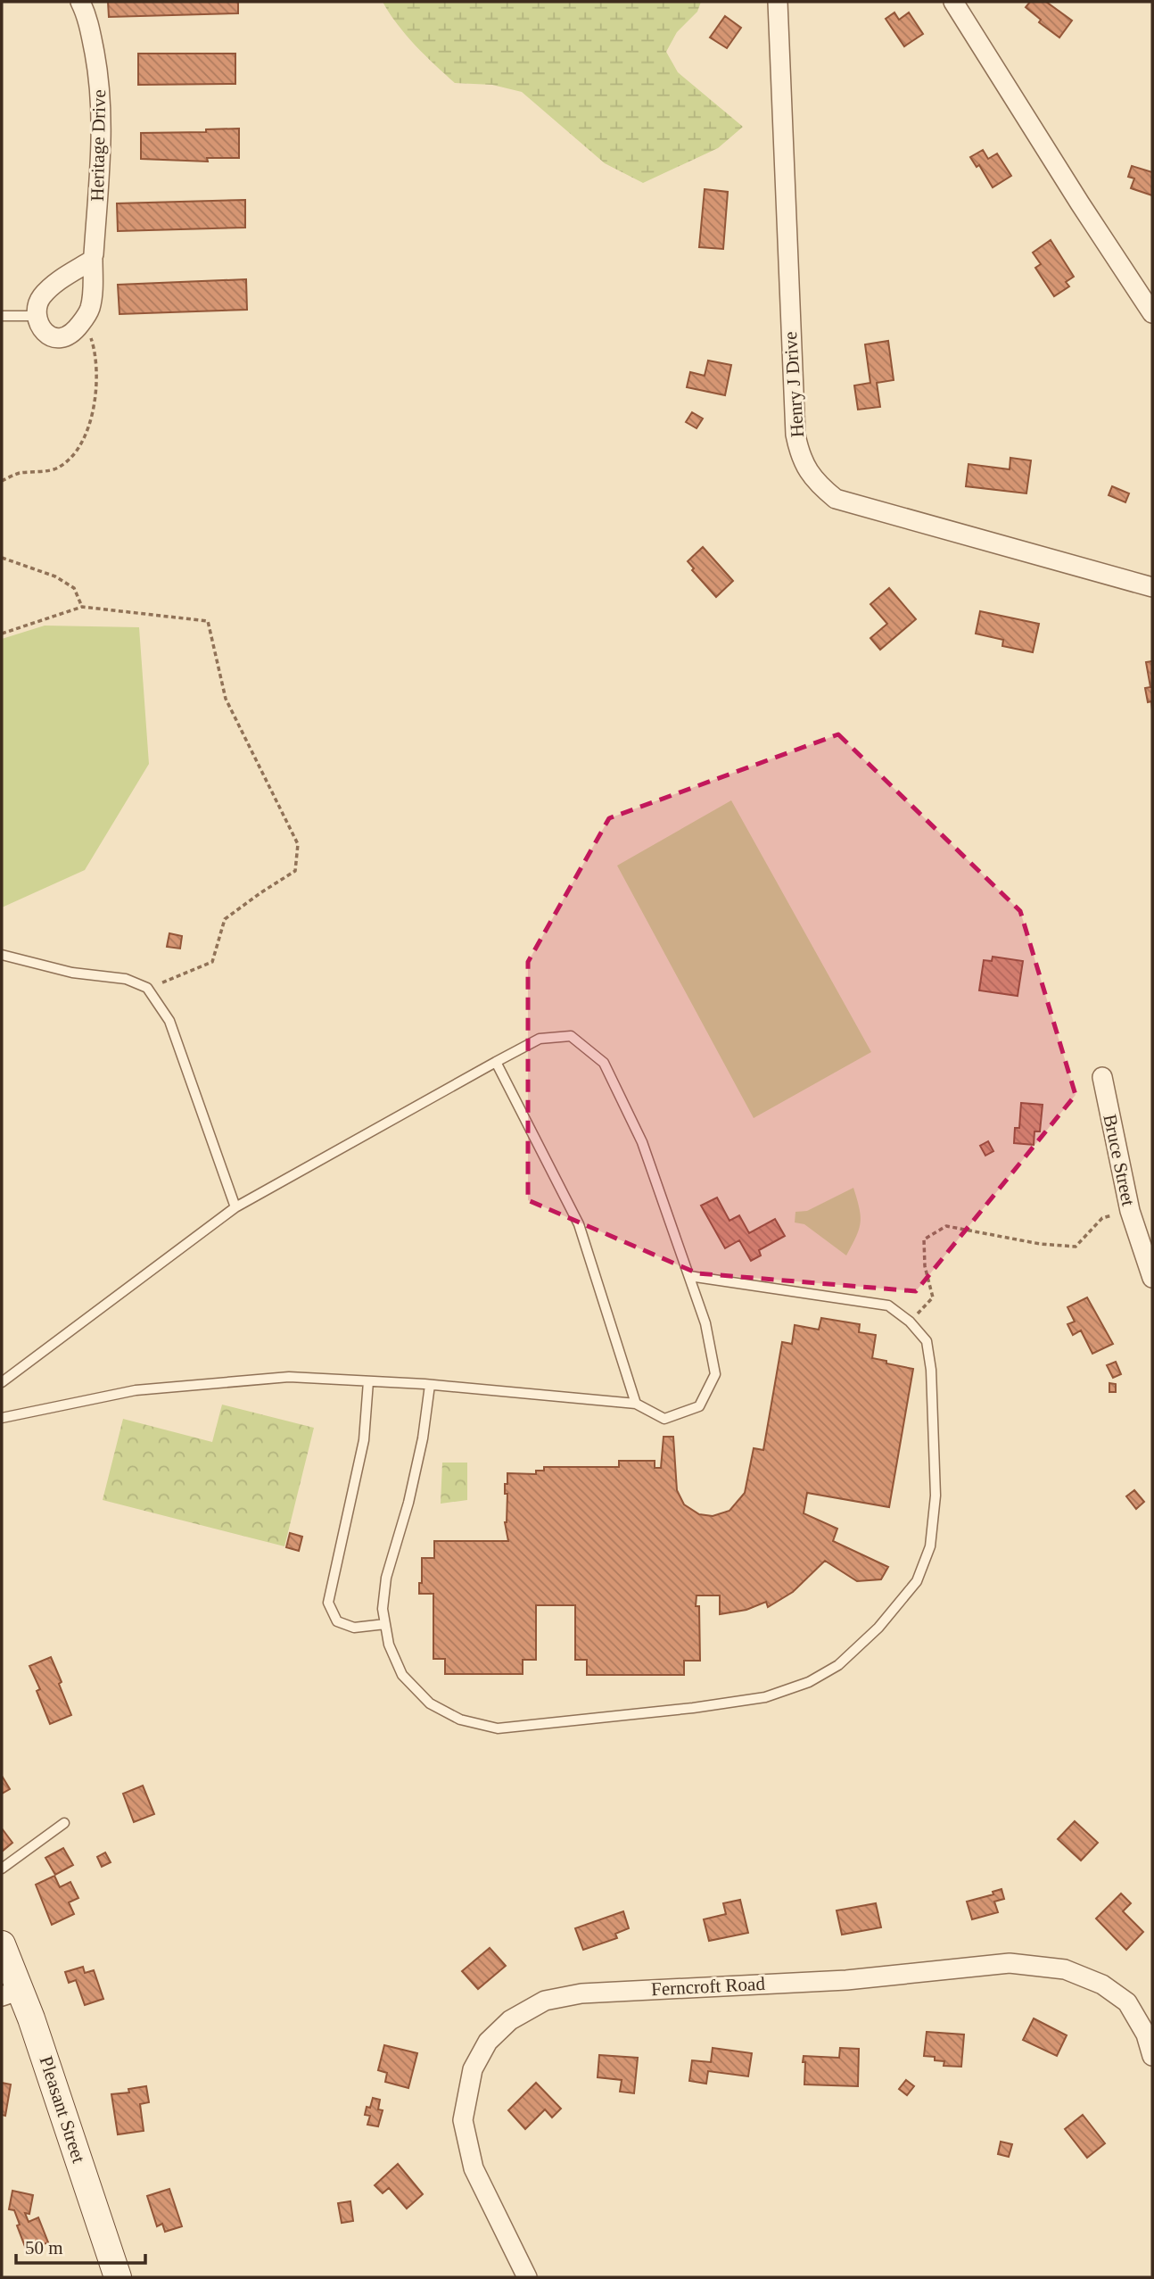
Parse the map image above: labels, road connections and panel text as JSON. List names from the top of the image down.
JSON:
{
  "streets": {
    "main road": ["Pleasant Street"],
    "street": [
      "Heritage Drive",
      "Henry J Drive",
      "Bruce Street",
      "Ferncroft Road"
    ]
  },
  "scale_bar": "50 m"
}
